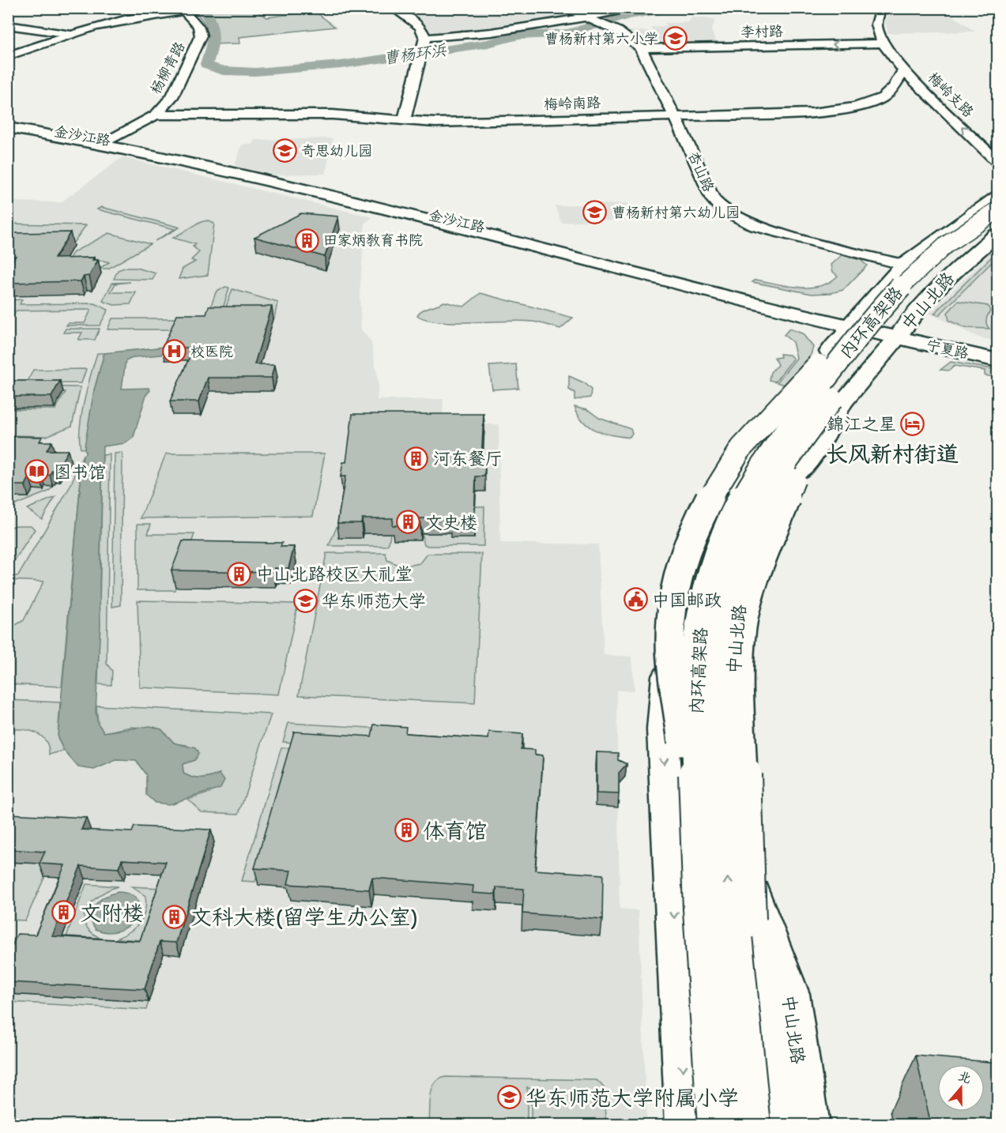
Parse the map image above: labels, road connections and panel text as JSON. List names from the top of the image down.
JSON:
{
  "streets": {
    "main road": [
      "金沙江路",
      "中山北路",
      "内环高架路",
      "宁夏路"
    ],
    "street": [
      "李村路",
      "杨柳青路",
      "梅岭支路",
      "梅岭南路",
      "杏山路"
    ]
  },
  "crossings": [
    ["李村路", "杏山路"],
    ["杨柳青路", "梅岭南路"],
    ["杨柳青路", "金沙江路"],
    ["梅岭支路", "梅岭南路"],
    ["梅岭南路", "杏山路"],
    ["金沙江路", "中山北路"],
    ["金沙江路", "宁夏路"],
    ["杏山路", "中山北路"],
    ["中山北路", "内环高架路"],
    ["中山北路", "宁夏路"]
  ],
  "one_way": ["李村路", "梅岭支路"],
  "districts": ["长风新村街道"],
  "water": ["曹杨环浜"],
  "places": {
    "school or university": [
      "曹杨新村第六小学",
      "奇思幼儿园",
      "曹杨新村第六幼儿园",
      "华东师范大学",
      "华东师范大学附属小学"
    ],
    "building": [
      "田家炳教育书院",
      "河东餐厅",
      "文史楼",
      "中山北路校区大礼堂",
      "体育馆",
      "文附楼",
      "文科大楼(留学生办公室)"
    ],
    "hospital": ["校医院"],
    "hotel": ["錦江之星"],
    "library": ["图书馆"],
    "public building": ["中国邮政"]
  },
  "north": "top"
}
